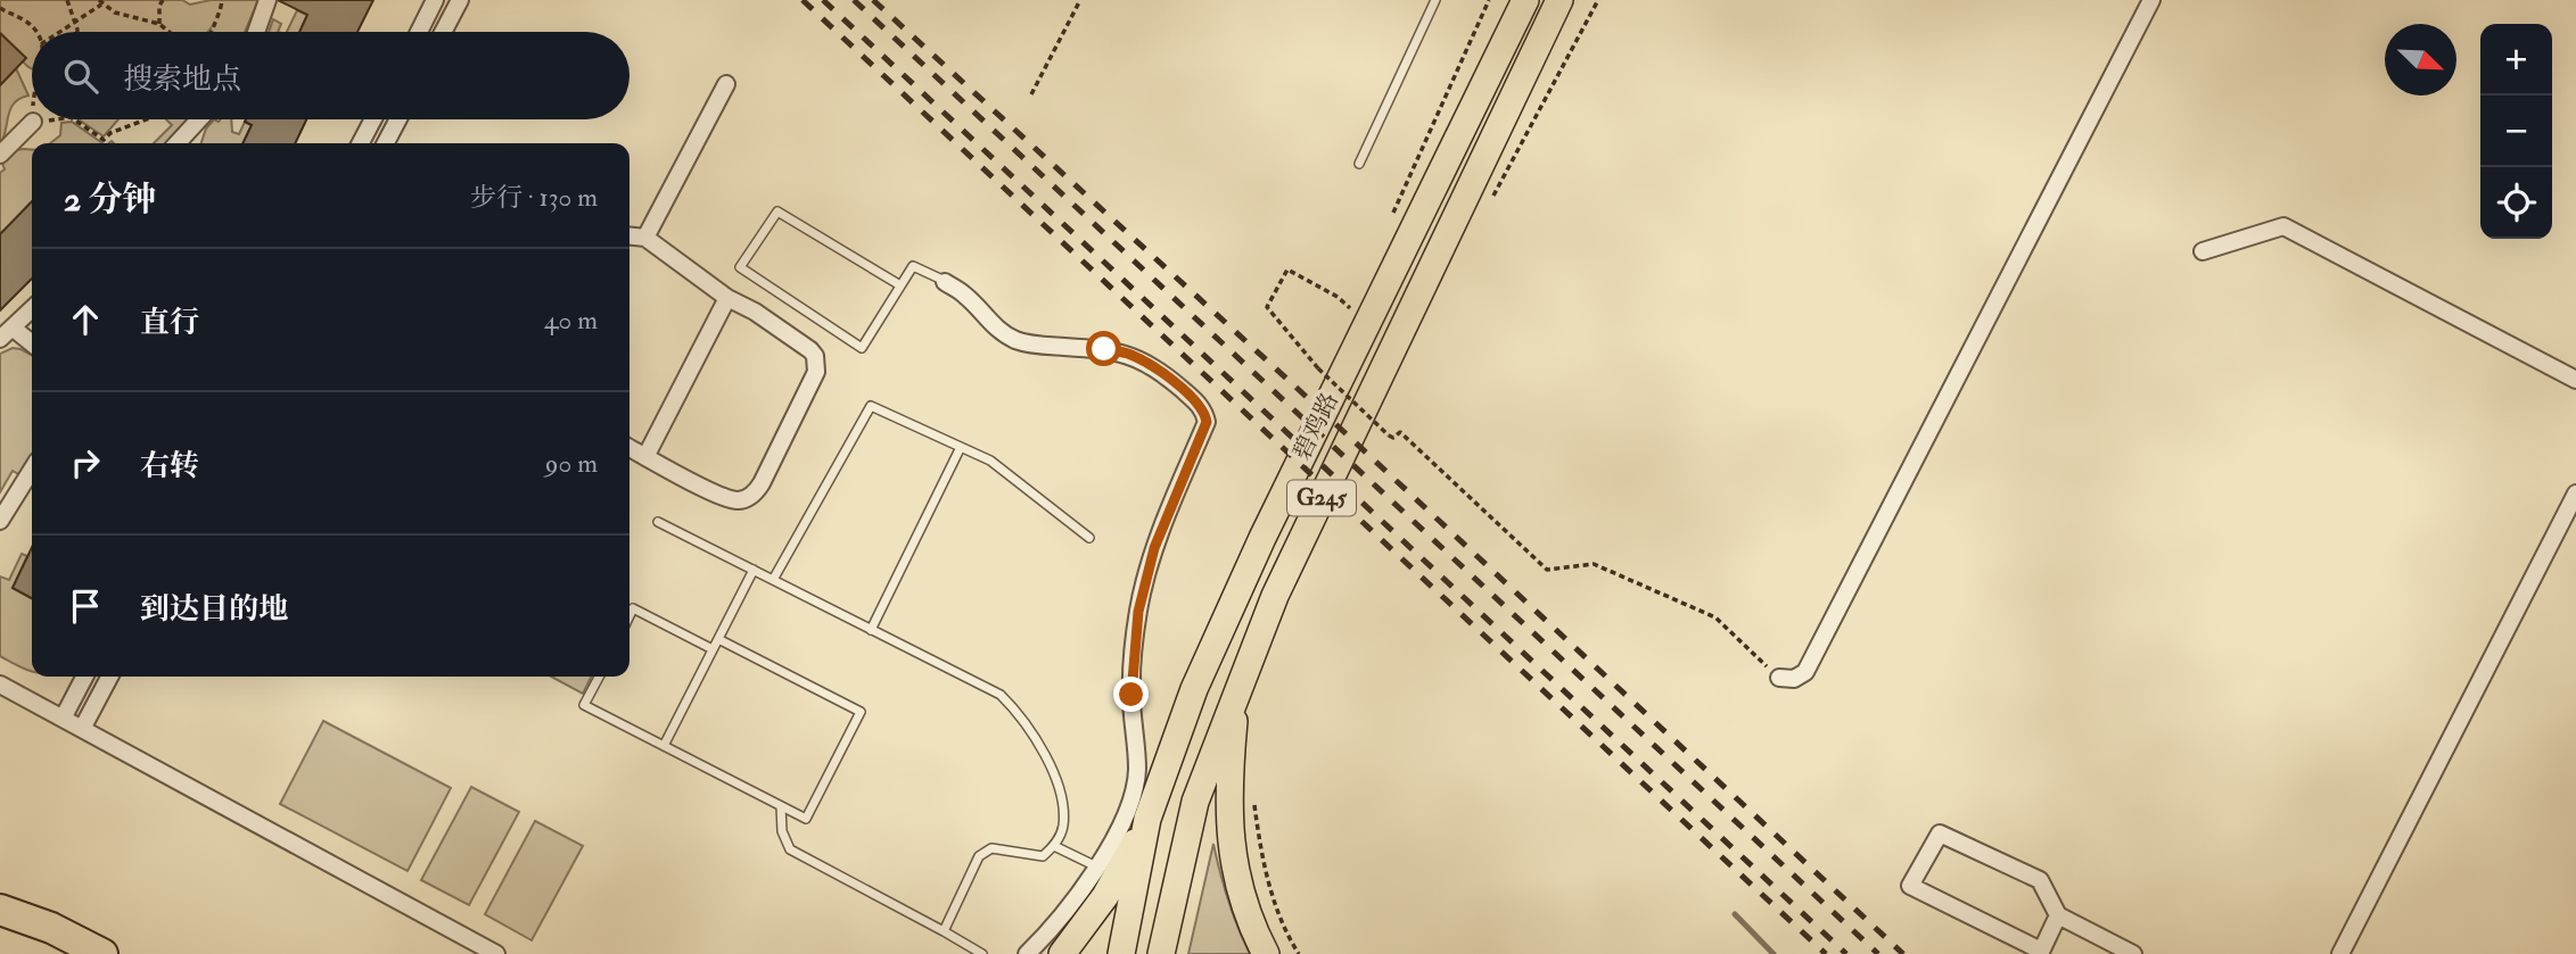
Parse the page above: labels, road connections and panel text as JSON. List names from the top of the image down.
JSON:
{
  "streets": {
    "highway": ["碧鸡路", "G245"]
  },
  "crossings": [
    ["碧鸡路", "G245"]
  ],
  "north": "bottom right",
  "page": {
    "map_buttons": ["+", "−"],
    "search": "搜索地点",
    "heading": ["2 分钟", "步行 · 130 m"],
    "list": [
      ["直行", "40 m"],
      ["右转", "90 m"],
      "到达目的地"
    ]
  }
}
